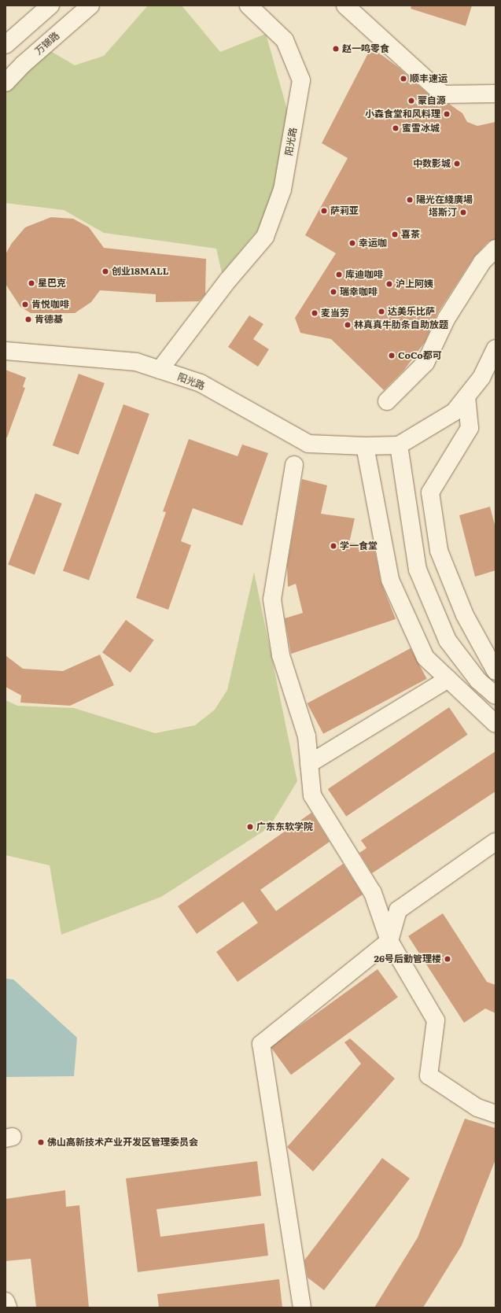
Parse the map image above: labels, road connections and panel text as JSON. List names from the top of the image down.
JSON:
{
  "streets": {
    "street": ["万锦路", "阳光路"]
  },
  "places": [
    "赵一鸣零食",
    "顺丰速运",
    "蒙自源",
    "小森食堂和风料理",
    "蜜雪冰城",
    "中数影城",
    "陽光在綫廣場",
    "萨莉亚",
    "塔斯汀",
    "喜茶",
    "幸运咖",
    "创业18MALL",
    "库迪咖啡",
    "星巴克",
    "沪上阿姨",
    "瑞幸咖啡",
    "肯悦咖啡",
    "达美乐比萨",
    "麦当劳",
    "肯德基",
    "林真真牛肋条自助放题",
    "CoCo都可",
    "学一食堂",
    "广东东软学院",
    "26号后勤管理楼",
    "佛山高新技术产业开发区管理委员会"
  ]
}
